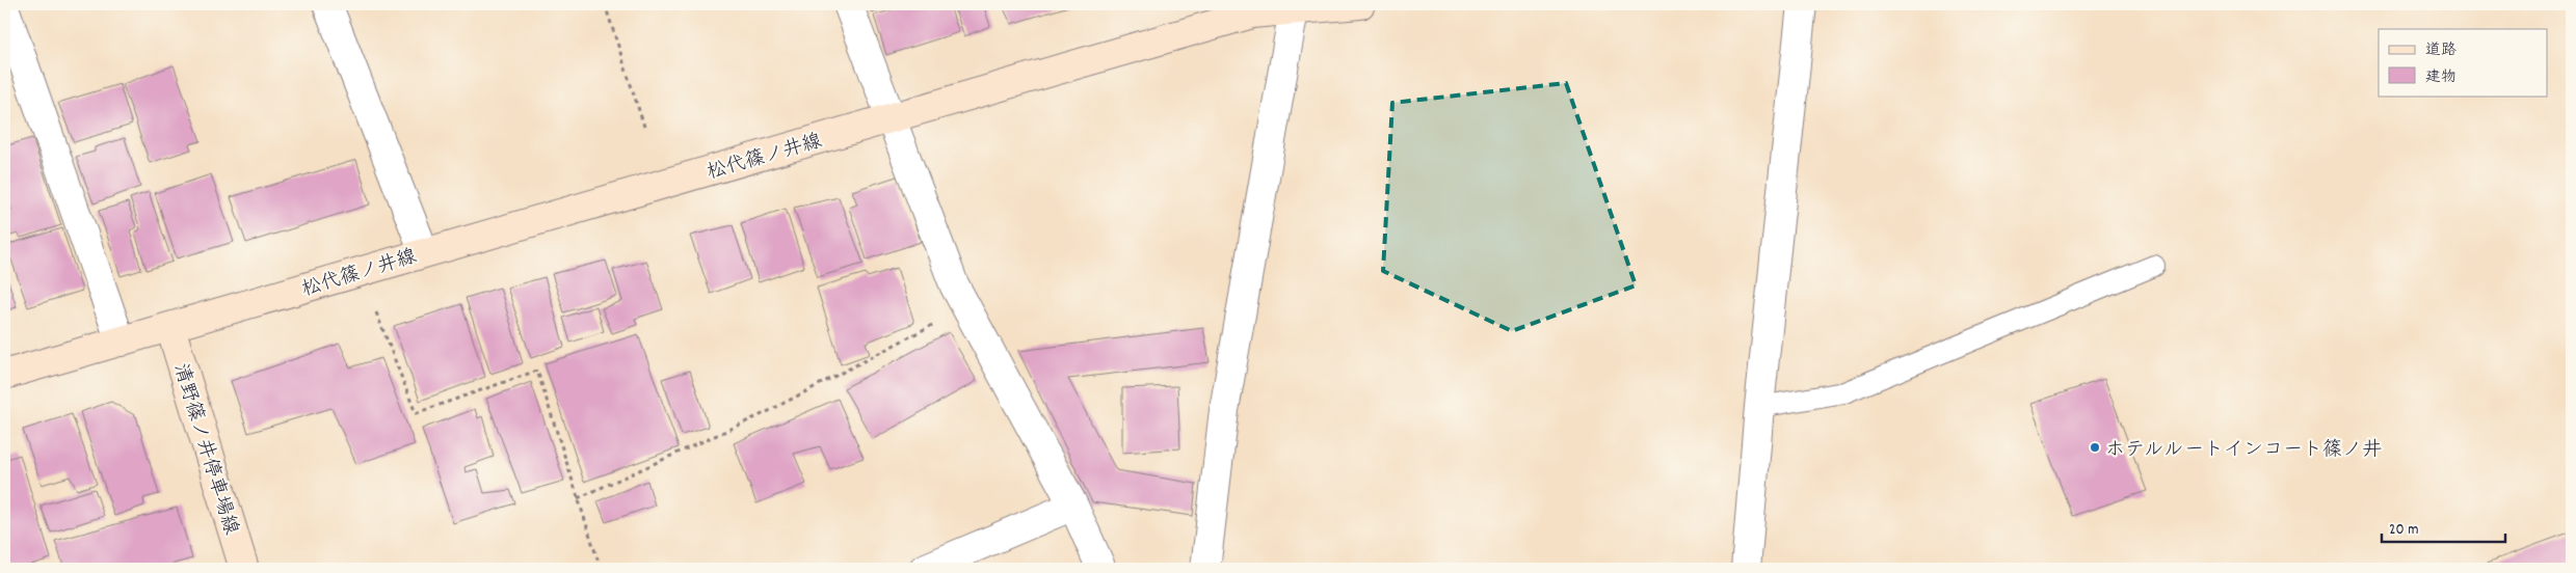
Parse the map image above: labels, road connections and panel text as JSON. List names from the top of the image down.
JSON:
{
  "streets": {
    "main road": ["松代篠ノ井線", "清野篠ノ井停車場線"]
  },
  "crossings": [
    ["松代篠ノ井線", "清野篠ノ井停車場線"]
  ],
  "places": ["ホテルルートインコート篠ノ井"],
  "legend": ["道路", "建物"],
  "scale_bar": "20 m"
}
